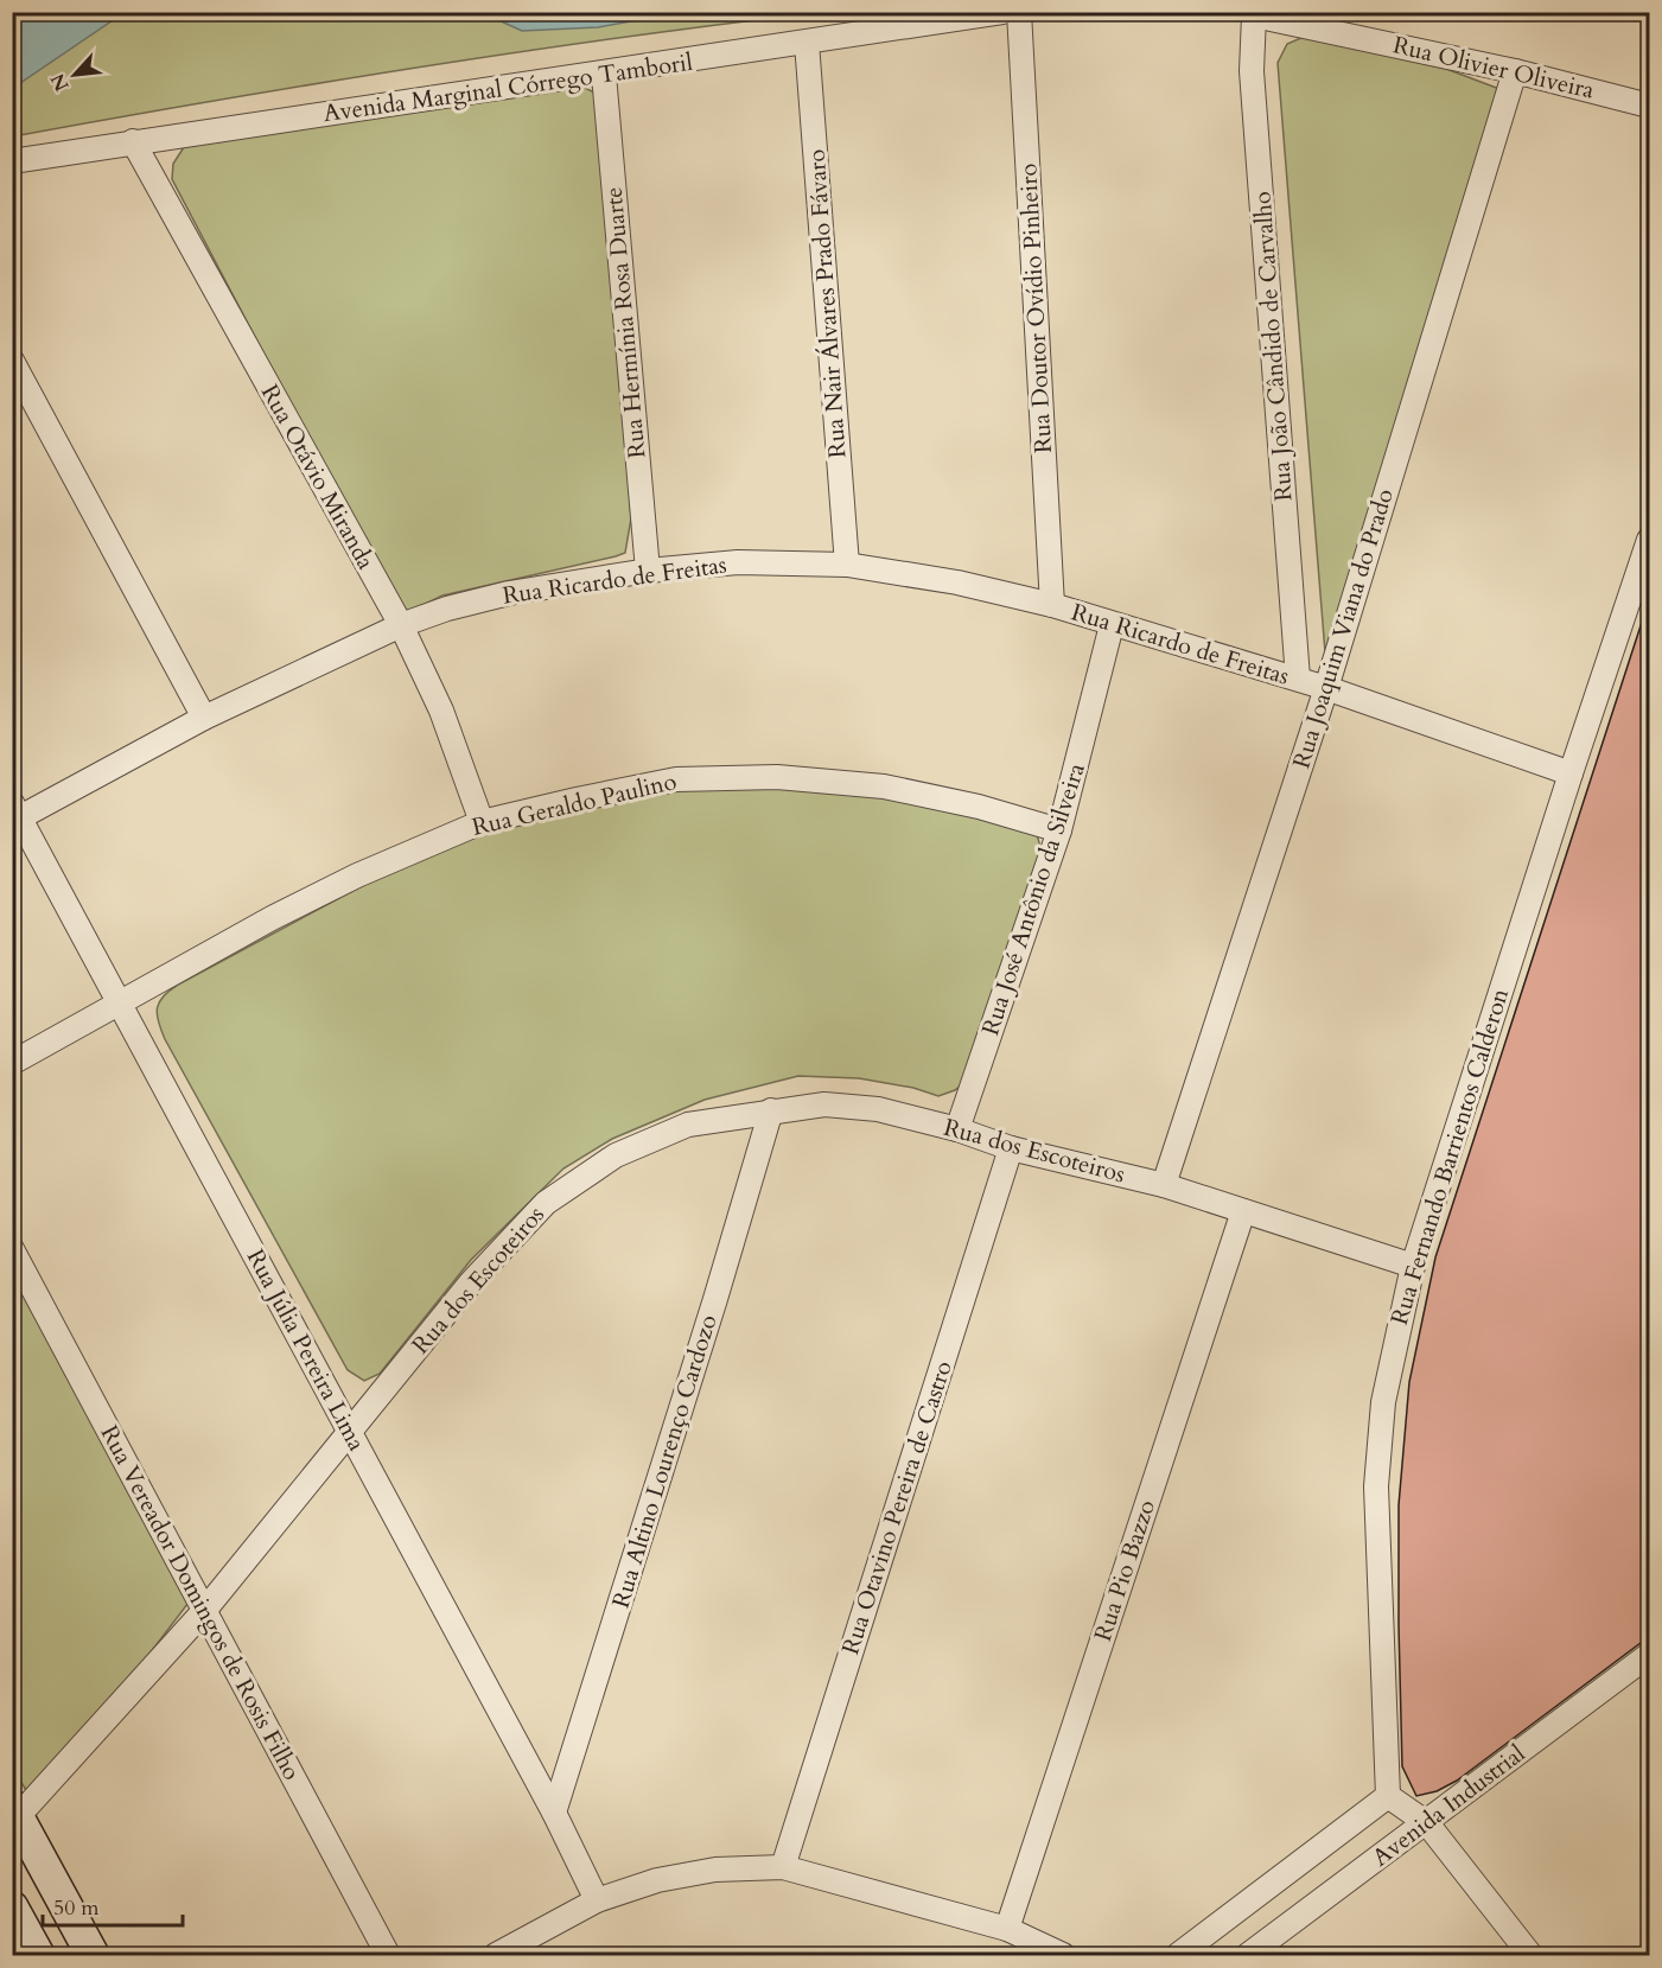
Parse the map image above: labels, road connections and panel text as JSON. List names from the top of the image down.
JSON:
{
  "streets": {
    "street": [
      "Rua Olivier Oliveira",
      "Avenida Marginal Córrego Tamboril",
      "Rua Nair Álvares Prado Fávaro",
      "Rua Doutor Ovídio Pinheiro",
      "Rua Hermínia Rosa Duarte",
      "Rua João Cândido de Carvalho",
      "Rua Otávio Miranda",
      "Rua Ricardo de Freitas",
      "Rua Joaquim Viana do Prado",
      "Rua Geraldo Paulino",
      "Rua José Antônio da Silveira",
      "Rua dos Escoteiros",
      "Rua Fernando Barrientos Calderon",
      "Rua Júlia Pereira Lima",
      "Rua Altino Lourenço Cardozo",
      "Rua Otavino Pereira de Castro",
      "Rua Pio Bazzo",
      "Rua Vereador Domingos de Rosis Filho",
      "Avenida Industrial"
    ]
  },
  "crossings": [
    ["Rua Olivier Oliveira", "Rua João Cândido de Carvalho"],
    ["Rua Olivier Oliveira", "Rua Joaquim Viana do Prado"],
    ["Avenida Marginal Córrego Tamboril", "Rua Nair Álvares Prado Fávaro"],
    ["Avenida Marginal Córrego Tamboril", "Rua Hermínia Rosa Duarte"],
    ["Avenida Marginal Córrego Tamboril", "Rua Otávio Miranda"],
    ["Rua Nair Álvares Prado Fávaro", "Rua Ricardo de Freitas"],
    ["Rua Doutor Ovídio Pinheiro", "Rua Ricardo de Freitas"],
    ["Rua Hermínia Rosa Duarte", "Rua Ricardo de Freitas"],
    ["Rua João Cândido de Carvalho", "Rua Ricardo de Freitas"],
    ["Rua Otávio Miranda", "Rua Ricardo de Freitas"],
    ["Rua Otávio Miranda", "Rua Geraldo Paulino"],
    ["Rua Ricardo de Freitas", "Rua Joaquim Viana do Prado"],
    ["Rua Ricardo de Freitas", "Rua José Antônio da Silveira"],
    ["Rua Ricardo de Freitas", "Rua Fernando Barrientos Calderon"],
    ["Rua Ricardo de Freitas", "Rua Júlia Pereira Lima"],
    ["Rua Joaquim Viana do Prado", "Rua dos Escoteiros"],
    ["Rua Geraldo Paulino", "Rua José Antônio da Silveira"],
    ["Rua Geraldo Paulino", "Rua Júlia Pereira Lima"],
    ["Rua José Antônio da Silveira", "Rua dos Escoteiros"],
    ["Rua dos Escoteiros", "Rua Fernando Barrientos Calderon"],
    ["Rua dos Escoteiros", "Rua Júlia Pereira Lima"],
    ["Rua dos Escoteiros", "Rua Altino Lourenço Cardozo"],
    ["Rua dos Escoteiros", "Rua Otavino Pereira de Castro"],
    ["Rua dos Escoteiros", "Rua Pio Bazzo"],
    ["Rua dos Escoteiros", "Rua Vereador Domingos de Rosis Filho"],
    ["Rua Fernando Barrientos Calderon", "Avenida Industrial"],
    ["Rua Júlia Pereira Lima", "Rua Altino Lourenço Cardozo"]
  ],
  "scale_bar": "50 m",
  "north": "bottom left"
}
